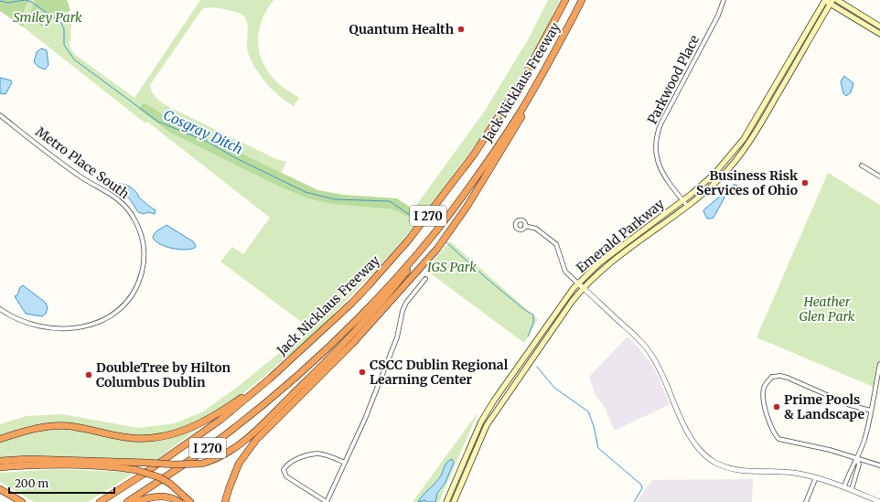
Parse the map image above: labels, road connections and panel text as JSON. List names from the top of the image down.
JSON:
{
  "streets": {
    "highway": ["Jack Nicklaus Freeway", "I 270"],
    "main road": ["Emerald Parkway"],
    "street": ["Parkwood Place", "Metro Place South"]
  },
  "crossings": [
    ["Parkwood Place", "Emerald Parkway"]
  ],
  "water": ["Cosgray Ditch"],
  "parks": ["Smiley Park", "IGS Park", "Heather Glen Park"],
  "places": [
    "Quantum Health",
    "Business Risk Services of Ohio",
    "CSCC Dublin Regional Learning Center",
    "DoubleTree by Hilton Columbus Dublin",
    "Prime Pools & Landscape"
  ],
  "scale_bar": "200 m"
}
